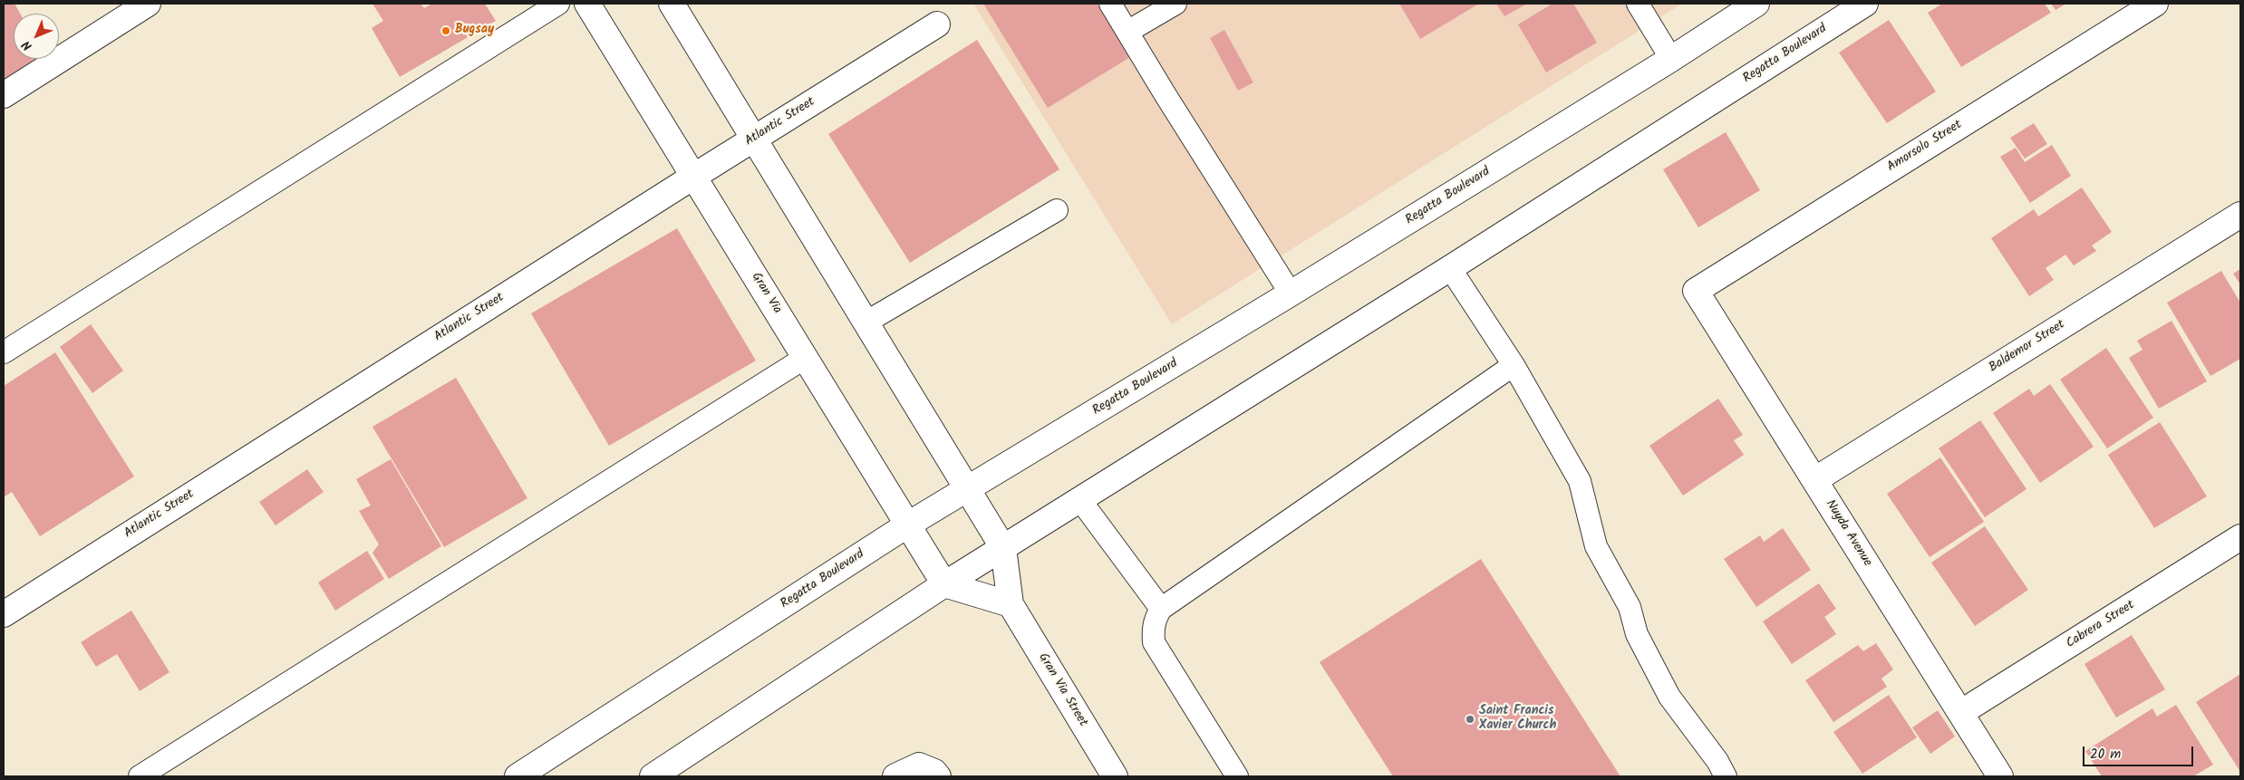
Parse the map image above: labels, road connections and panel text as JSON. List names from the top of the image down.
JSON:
{
  "streets": {
    "street": [
      "Regatta Boulevard",
      "Atlantic Street",
      "Amorsolo Street",
      "Gran Via",
      "Baldemor Street",
      "Nuyda Avenue",
      "Cabrera Street",
      "Gran Via Street"
    ]
  },
  "crossings": [
    ["Regatta Boulevard", "Gran Via"],
    ["Regatta Boulevard", "Gran Via Street"],
    ["Atlantic Street", "Gran Via"],
    ["Amorsolo Street", "Nuyda Avenue"],
    ["Baldemor Street", "Nuyda Avenue"],
    ["Nuyda Avenue", "Cabrera Street"]
  ],
  "places": ["Bugsay", "Saint Francis Xavier Church"],
  "scale_bar": "20 m",
  "north": "bottom left"
}
